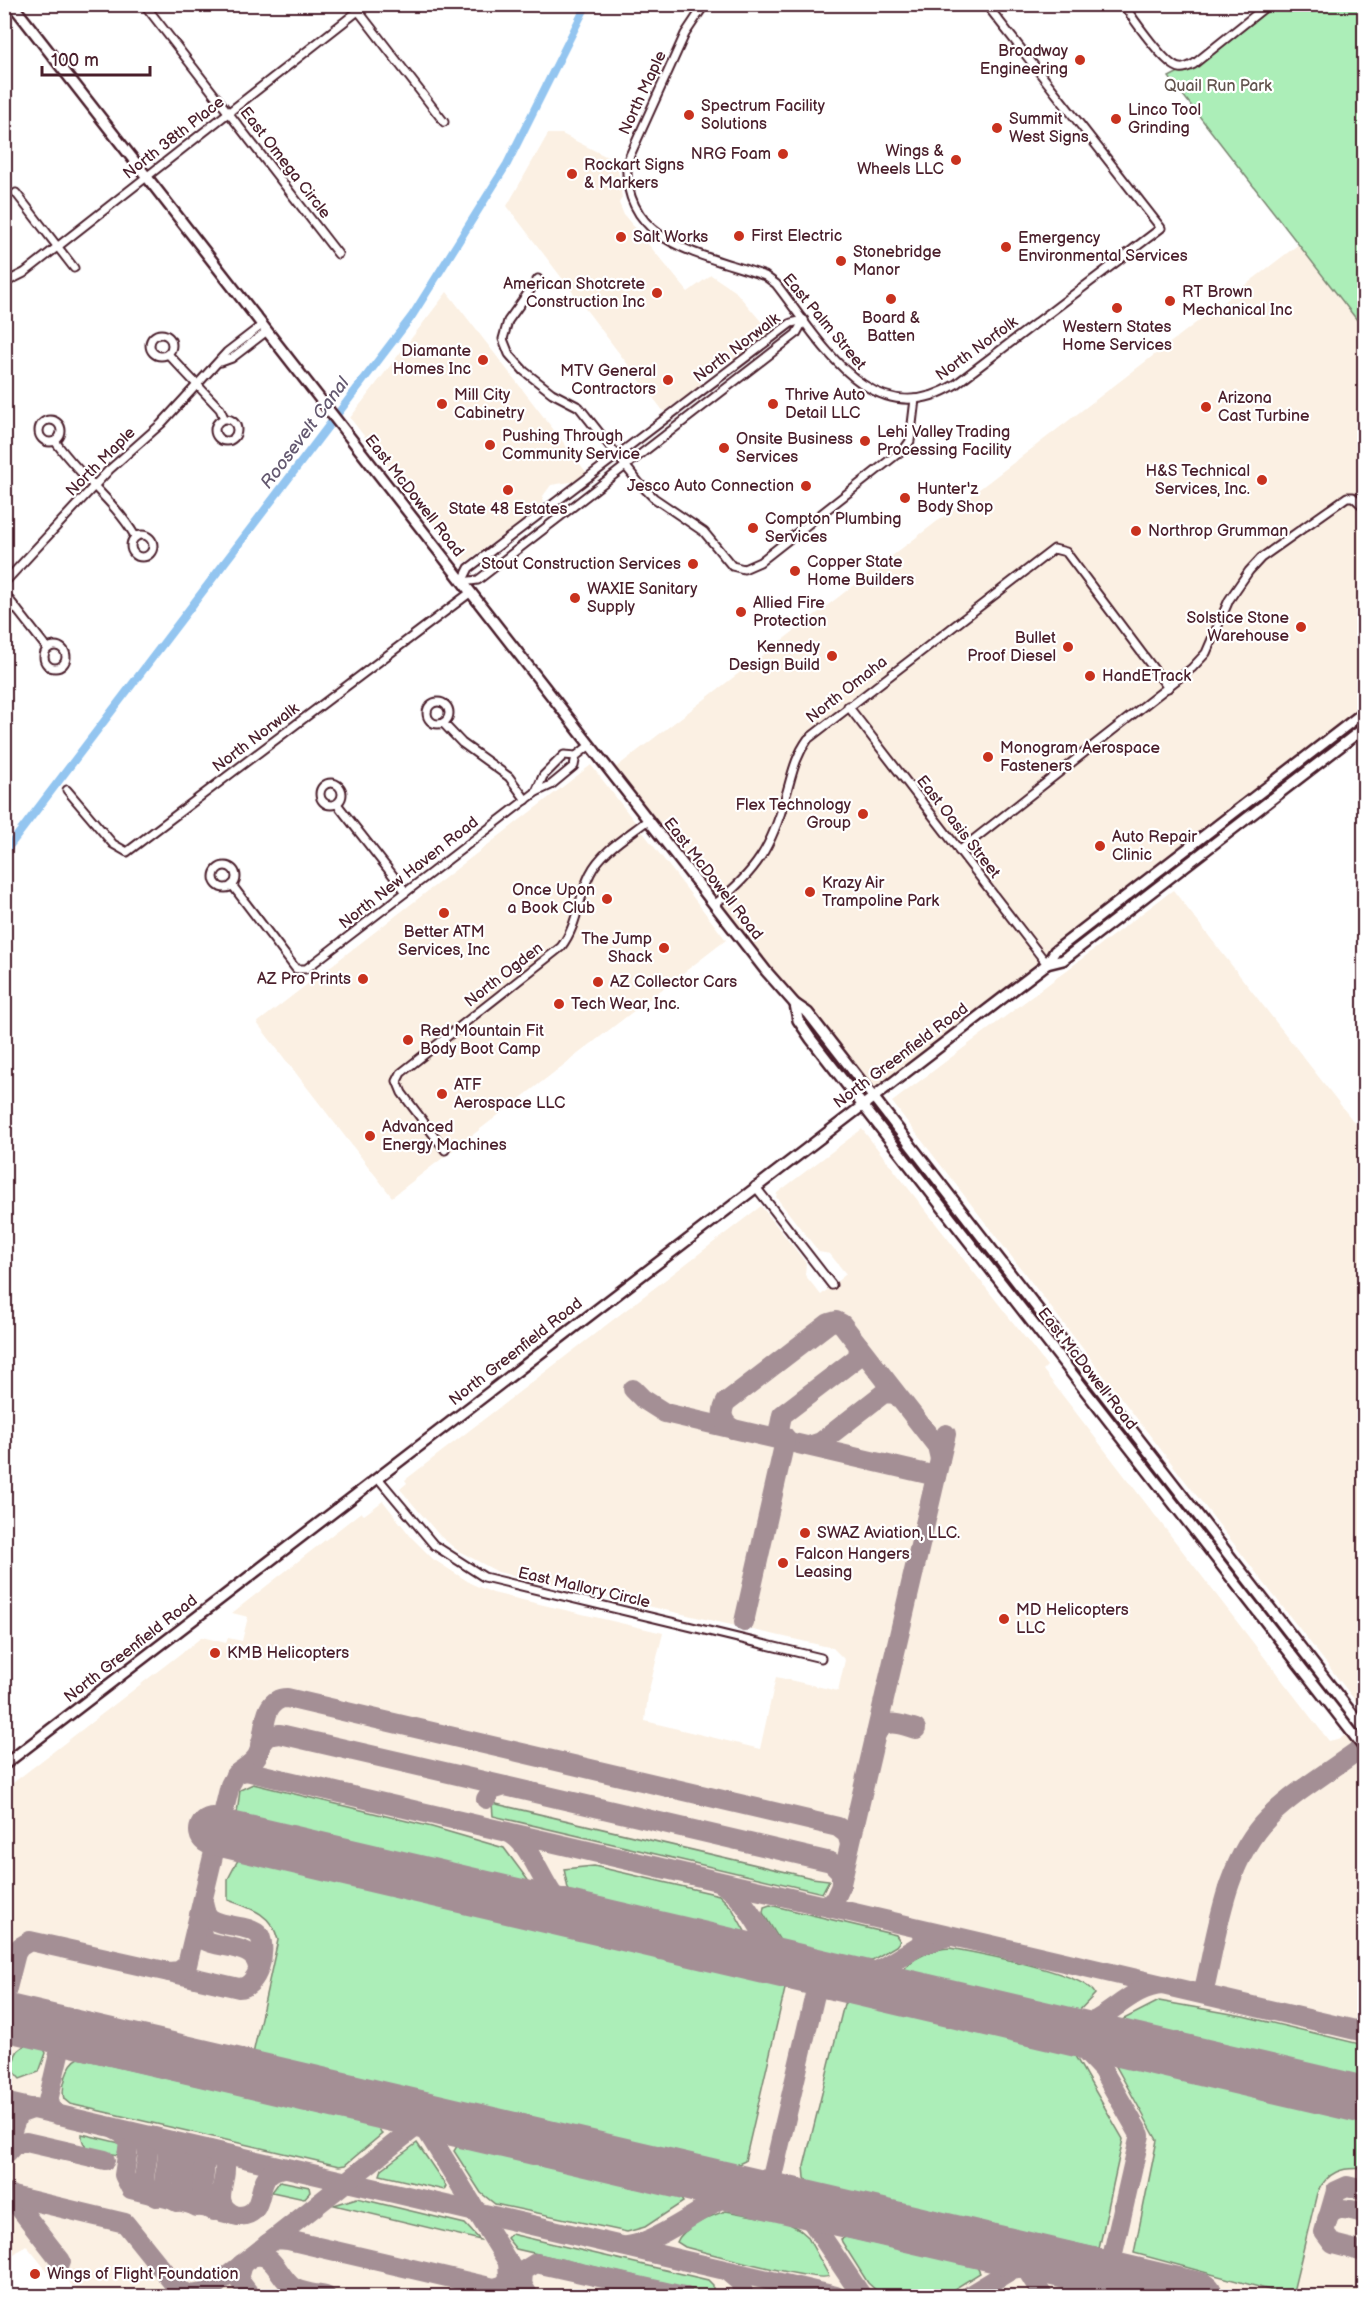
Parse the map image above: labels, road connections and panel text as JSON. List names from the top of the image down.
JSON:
{
  "streets": {
    "main road": ["East McDowell Road", "North Greenfield Road"],
    "street": [
      "North Maple",
      "North 38th Place",
      "East Omega Circle",
      "East Palm Street",
      "North Norwalk",
      "North Norfolk",
      "North Omaha",
      "East Oasis Street",
      "North New Haven Road",
      "North Ogden",
      "East Mallory Circle"
    ]
  },
  "crossings": [
    ["North Maple", "East Palm Street"],
    ["North Maple", "East McDowell Road"],
    ["North 38th Place", "East Omega Circle"],
    ["North 38th Place", "East McDowell Road"],
    ["East Palm Street", "North Norwalk"],
    ["East Palm Street", "North Norfolk"],
    ["North Norwalk", "East McDowell Road"],
    ["East McDowell Road", "North Omaha"],
    ["East McDowell Road", "North New Haven Road"],
    ["East McDowell Road", "North Ogden"],
    ["East McDowell Road", "North Greenfield Road"],
    ["North Omaha", "East Oasis Street"],
    ["East Oasis Street", "North Greenfield Road"],
    ["North Greenfield Road", "East Mallory Circle"]
  ],
  "water": ["Roosevelt Canal"],
  "parks": ["Quail Run Park"],
  "places": [
    "Broadway Engineering",
    "Spectrum Facility Solutions",
    "Linco Tool Grinding",
    "Summit West Signs",
    "NRG Foam",
    "Wings & Wheels LLC",
    "Rockart Signs & Markers",
    "First Electric",
    "Salt Works",
    "Emergency Environmental Services",
    "Stonebridge Manor",
    "American Shotcrete Construction Inc",
    "Board & Batten",
    "RT Brown Mechanical Inc",
    "Western States Home Services",
    "Diamante Homes Inc",
    "MTV General Contractors",
    "Mill City Cabinetry",
    "Thrive Auto Detail LLC",
    "Arizona Cast Turbine",
    "Lehi Valley Trading Processing Facility",
    "Pushing Through Community Service",
    "Onsite Business Services",
    "H&S Technical Services, Inc.",
    "Jesco Auto Connection",
    "State 48 Estates",
    "Hunter'z Body Shop",
    "Compton Plumbing Services",
    "Northrop Grumman",
    "Stout Construction Services",
    "Copper State Home Builders",
    "WAXIE Sanitary Supply",
    "Allied Fire Protection",
    "Solstice Stone Warehouse",
    "Bullet Proof Diesel",
    "Kennedy Design Build",
    "HandETrack",
    "Monogram Aerospace Fasteners",
    "Flex Technology Group",
    "Auto Repair Clinic",
    "Krazy Air Trampoline Park",
    "Once Upon a Book Club",
    "Better ATM Services, Inc",
    "The Jump Shack",
    "AZ Pro Prints",
    "AZ Collector Cars",
    "Tech Wear, Inc.",
    "Red Mountain Fit Body Boot Camp",
    "ATF Aerospace LLC",
    "Advanced Energy Machines",
    "SWAZ Aviation, LLC.",
    "Falcon Hangers Leasing",
    "MD Helicopters LLC",
    "KMB Helicopters",
    "Wings of Flight Foundation"
  ],
  "scale_bar": "100 m"
}
